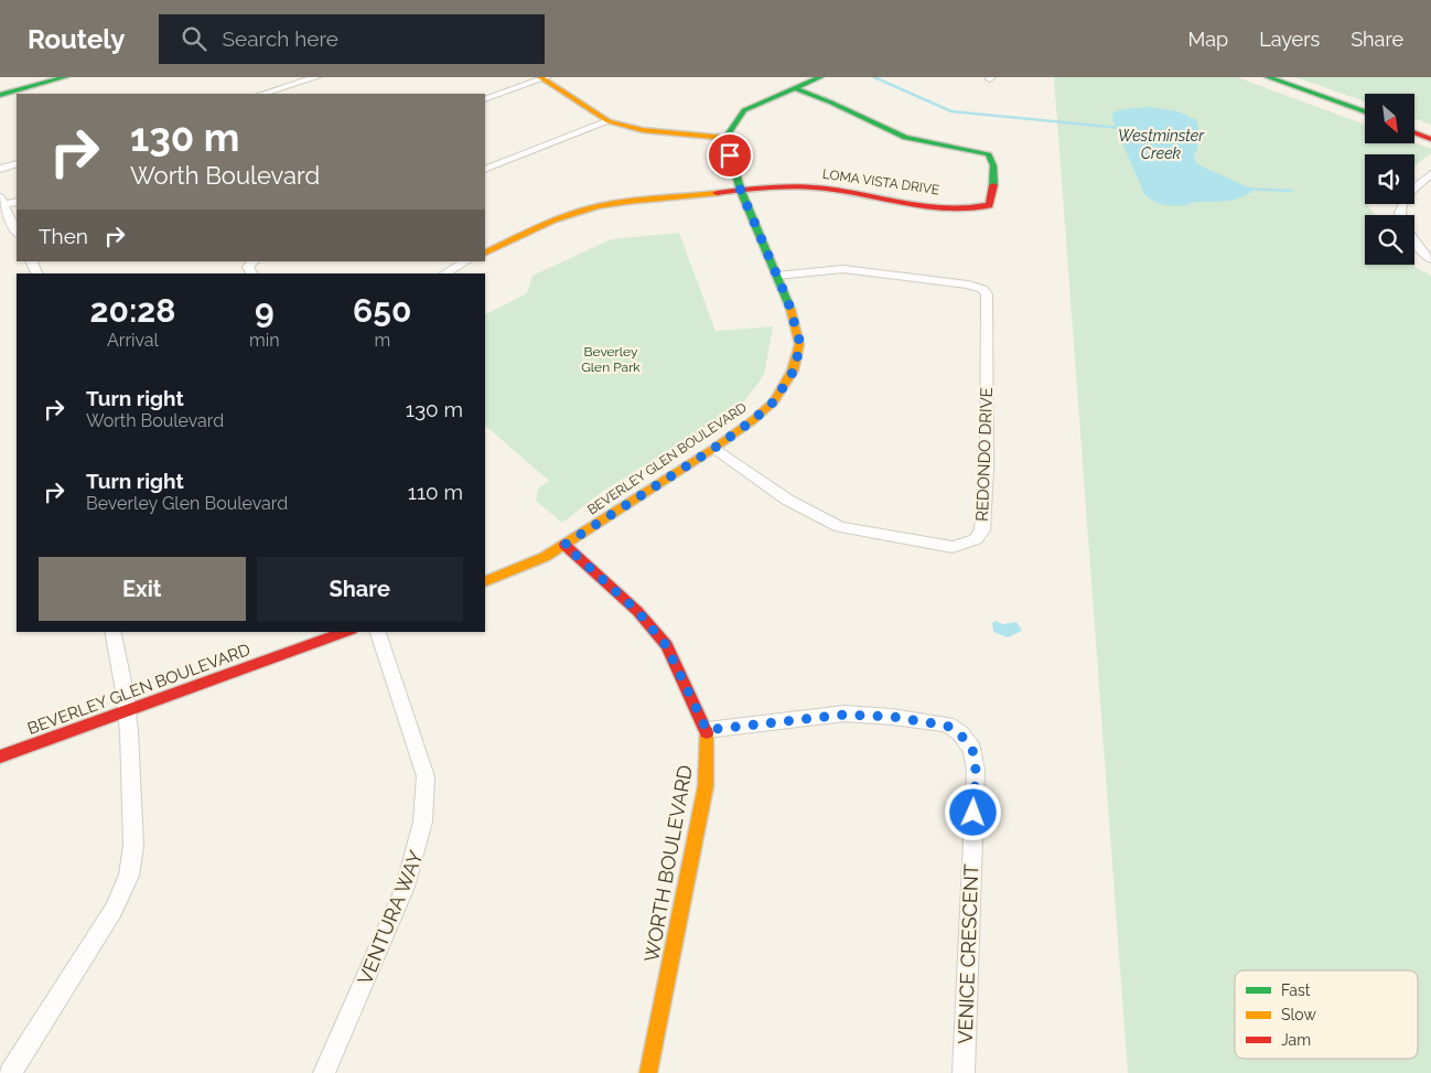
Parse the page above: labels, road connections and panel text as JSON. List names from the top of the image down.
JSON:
{
  "streets": {
    "street": [
      "LOMA VISTA DRIVE",
      "REDONDO DRIVE",
      "BEVERLEY GLEN BOULEVARD",
      "WORTH BOULEVARD",
      "VENTURA WAY",
      "VENICE CRESCENT"
    ]
  },
  "crossings": [
    ["LOMA VISTA DRIVE", "BEVERLEY GLEN BOULEVARD"],
    ["REDONDO DRIVE", "BEVERLEY GLEN BOULEVARD"],
    ["BEVERLEY GLEN BOULEVARD", "WORTH BOULEVARD"],
    ["WORTH BOULEVARD", "VENICE CRESCENT"]
  ],
  "water": ["Westminster Creek"],
  "parks": ["Beverley Glen Park"],
  "legend": ["Fast", "Slow", "Jam"],
  "north": "bottom right",
  "page": {
    "header": "Routely",
    "search": "Search here",
    "nav": ["Map", "Layers", "Share"],
    "turn": ["130 m", "Worth Boulevard"],
    "then": "Then",
    "eta": [
      "20:28",
      "Arrival",
      "9",
      "min",
      "650",
      "m"
    ],
    "list": [
      {
        "name": "Turn right",
        "note": "Worth Boulevard",
        "value": "130 m"
      },
      {
        "name": "Turn right",
        "note": "Beverley Glen Boulevard",
        "value": "110 m"
      }
    ],
    "buttons": ["Exit", "Share"]
  }
}
